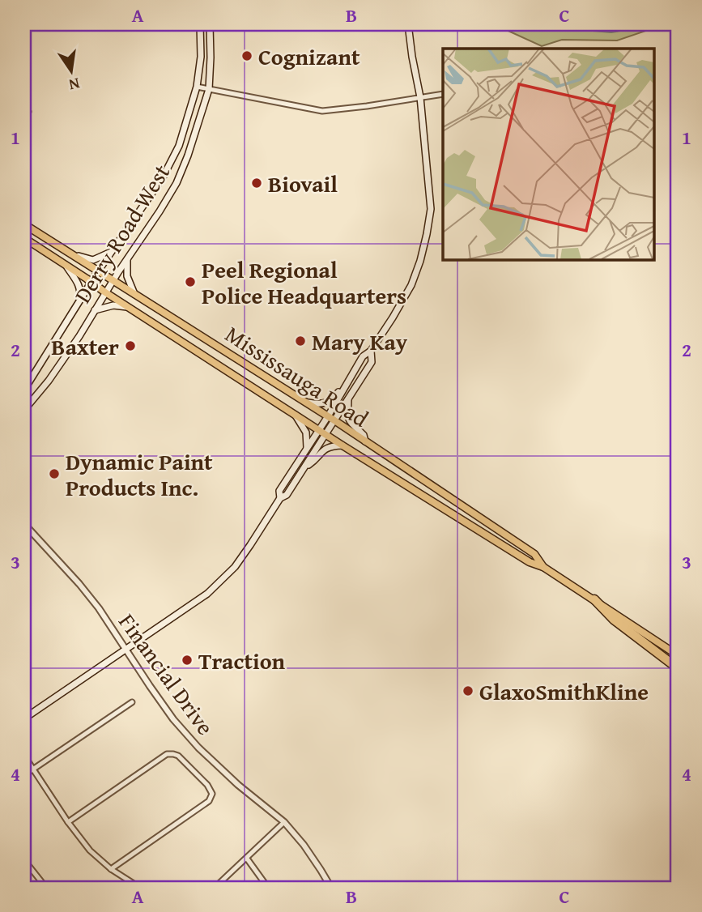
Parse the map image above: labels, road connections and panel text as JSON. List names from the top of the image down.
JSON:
{
  "streets": {
    "main road": ["Derry Road West", "Mississauga Road"],
    "street": ["Financial Drive"]
  },
  "crossings": [
    ["Derry Road West", "Mississauga Road"]
  ],
  "places": [
    "Cognizant",
    "Biovail",
    "Peel Regional Police Headquarters",
    "Mary Kay",
    "Baxter",
    "Dynamic Paint Products Inc.",
    "Traction",
    "GlaxoSmithKline"
  ],
  "north": "bottom",
  "grid": {
    "columns": ["A", "B", "C"],
    "rows": [
      "1",
      "2",
      "3",
      "4"
    ]
  }
}
